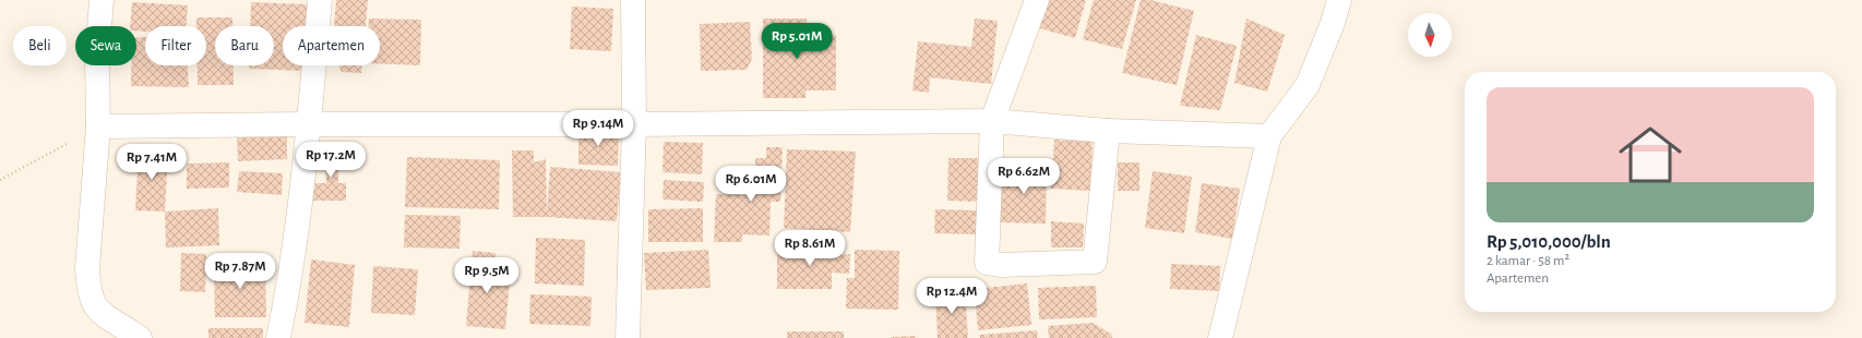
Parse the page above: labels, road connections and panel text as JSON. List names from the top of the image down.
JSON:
{
  "north": "bottom",
  "page": {
    "price": [
      "Rp 5.01M",
      "Rp 9.14M",
      "Rp 17.2M",
      "Rp 7.41M",
      "Rp 6.62M",
      "Rp 6.01M",
      "Rp 8.61M",
      "Rp 7.87M",
      "Rp 9.5M",
      "Rp 12.4M"
    ],
    "chip": [
      "Beli",
      "Sewa",
      "Filter",
      "Baru",
      "Apartemen"
    ],
    "list": [
      {
        "name": "Rp 5,010,000/bln",
        "note": "2 kamar · 58 m² · Apartemen"
      }
    ]
  }
}
